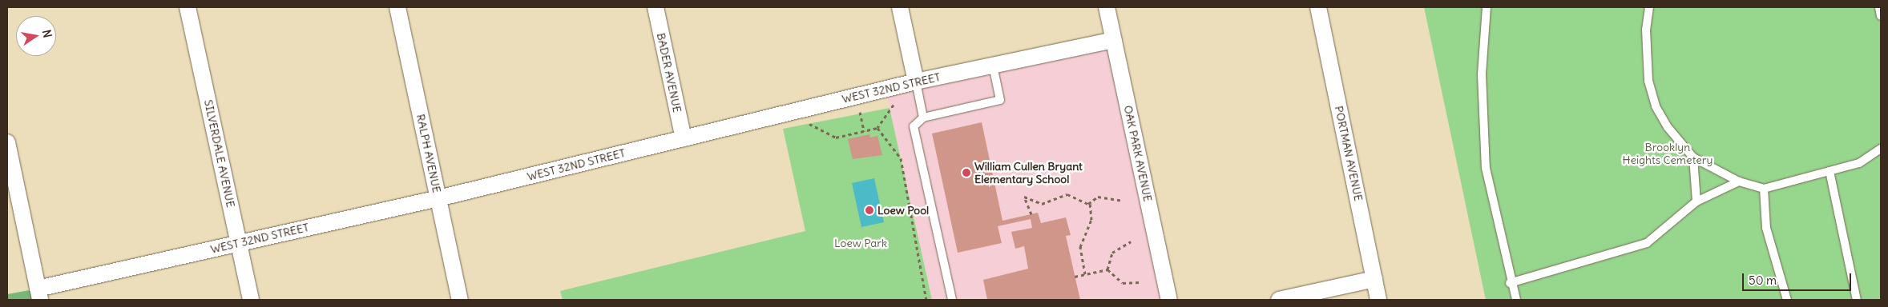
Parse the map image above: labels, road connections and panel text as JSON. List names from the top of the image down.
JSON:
{
  "streets": {
    "street": [
      "BADER AVENUE",
      "WEST 32ND STREET",
      "SILVERDALE AVENUE",
      "RALPH AVENUE",
      "OAK PARK AVENUE",
      "PORTMAN AVENUE"
    ]
  },
  "crossings": [
    ["BADER AVENUE", "WEST 32ND STREET"],
    ["WEST 32ND STREET", "SILVERDALE AVENUE"],
    ["WEST 32ND STREET", "RALPH AVENUE"],
    ["WEST 32ND STREET", "OAK PARK AVENUE"]
  ],
  "parks": ["Brooklyn Heights Cemetery", "Loew Park"],
  "places": ["William Cullen Bryant Elementary School", "Loew Pool"],
  "scale_bar": "50 m",
  "north": "right"
}
